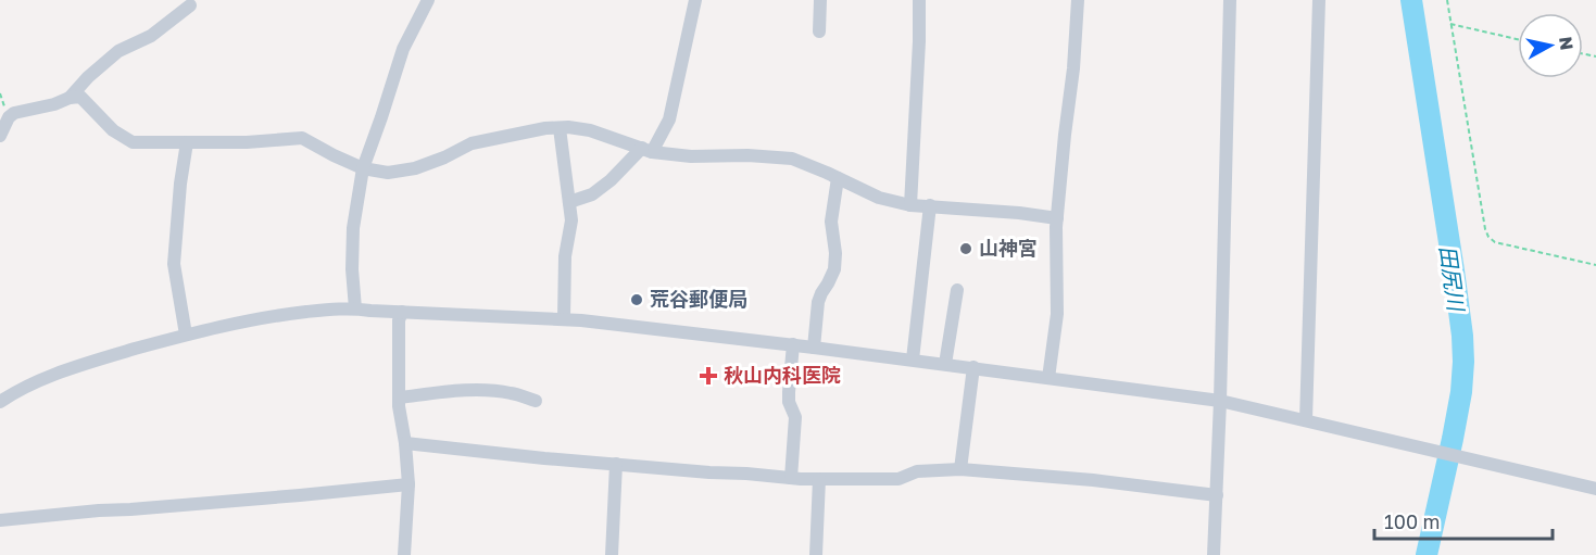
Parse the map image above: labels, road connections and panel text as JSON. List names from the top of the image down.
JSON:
{
  "water": ["田尻川"],
  "places": {
    "other": ["山神宮", "荒谷郵便局"],
    "health": ["秋山内科医院"]
  },
  "scale_bar": "100 m",
  "north": "right"
}
